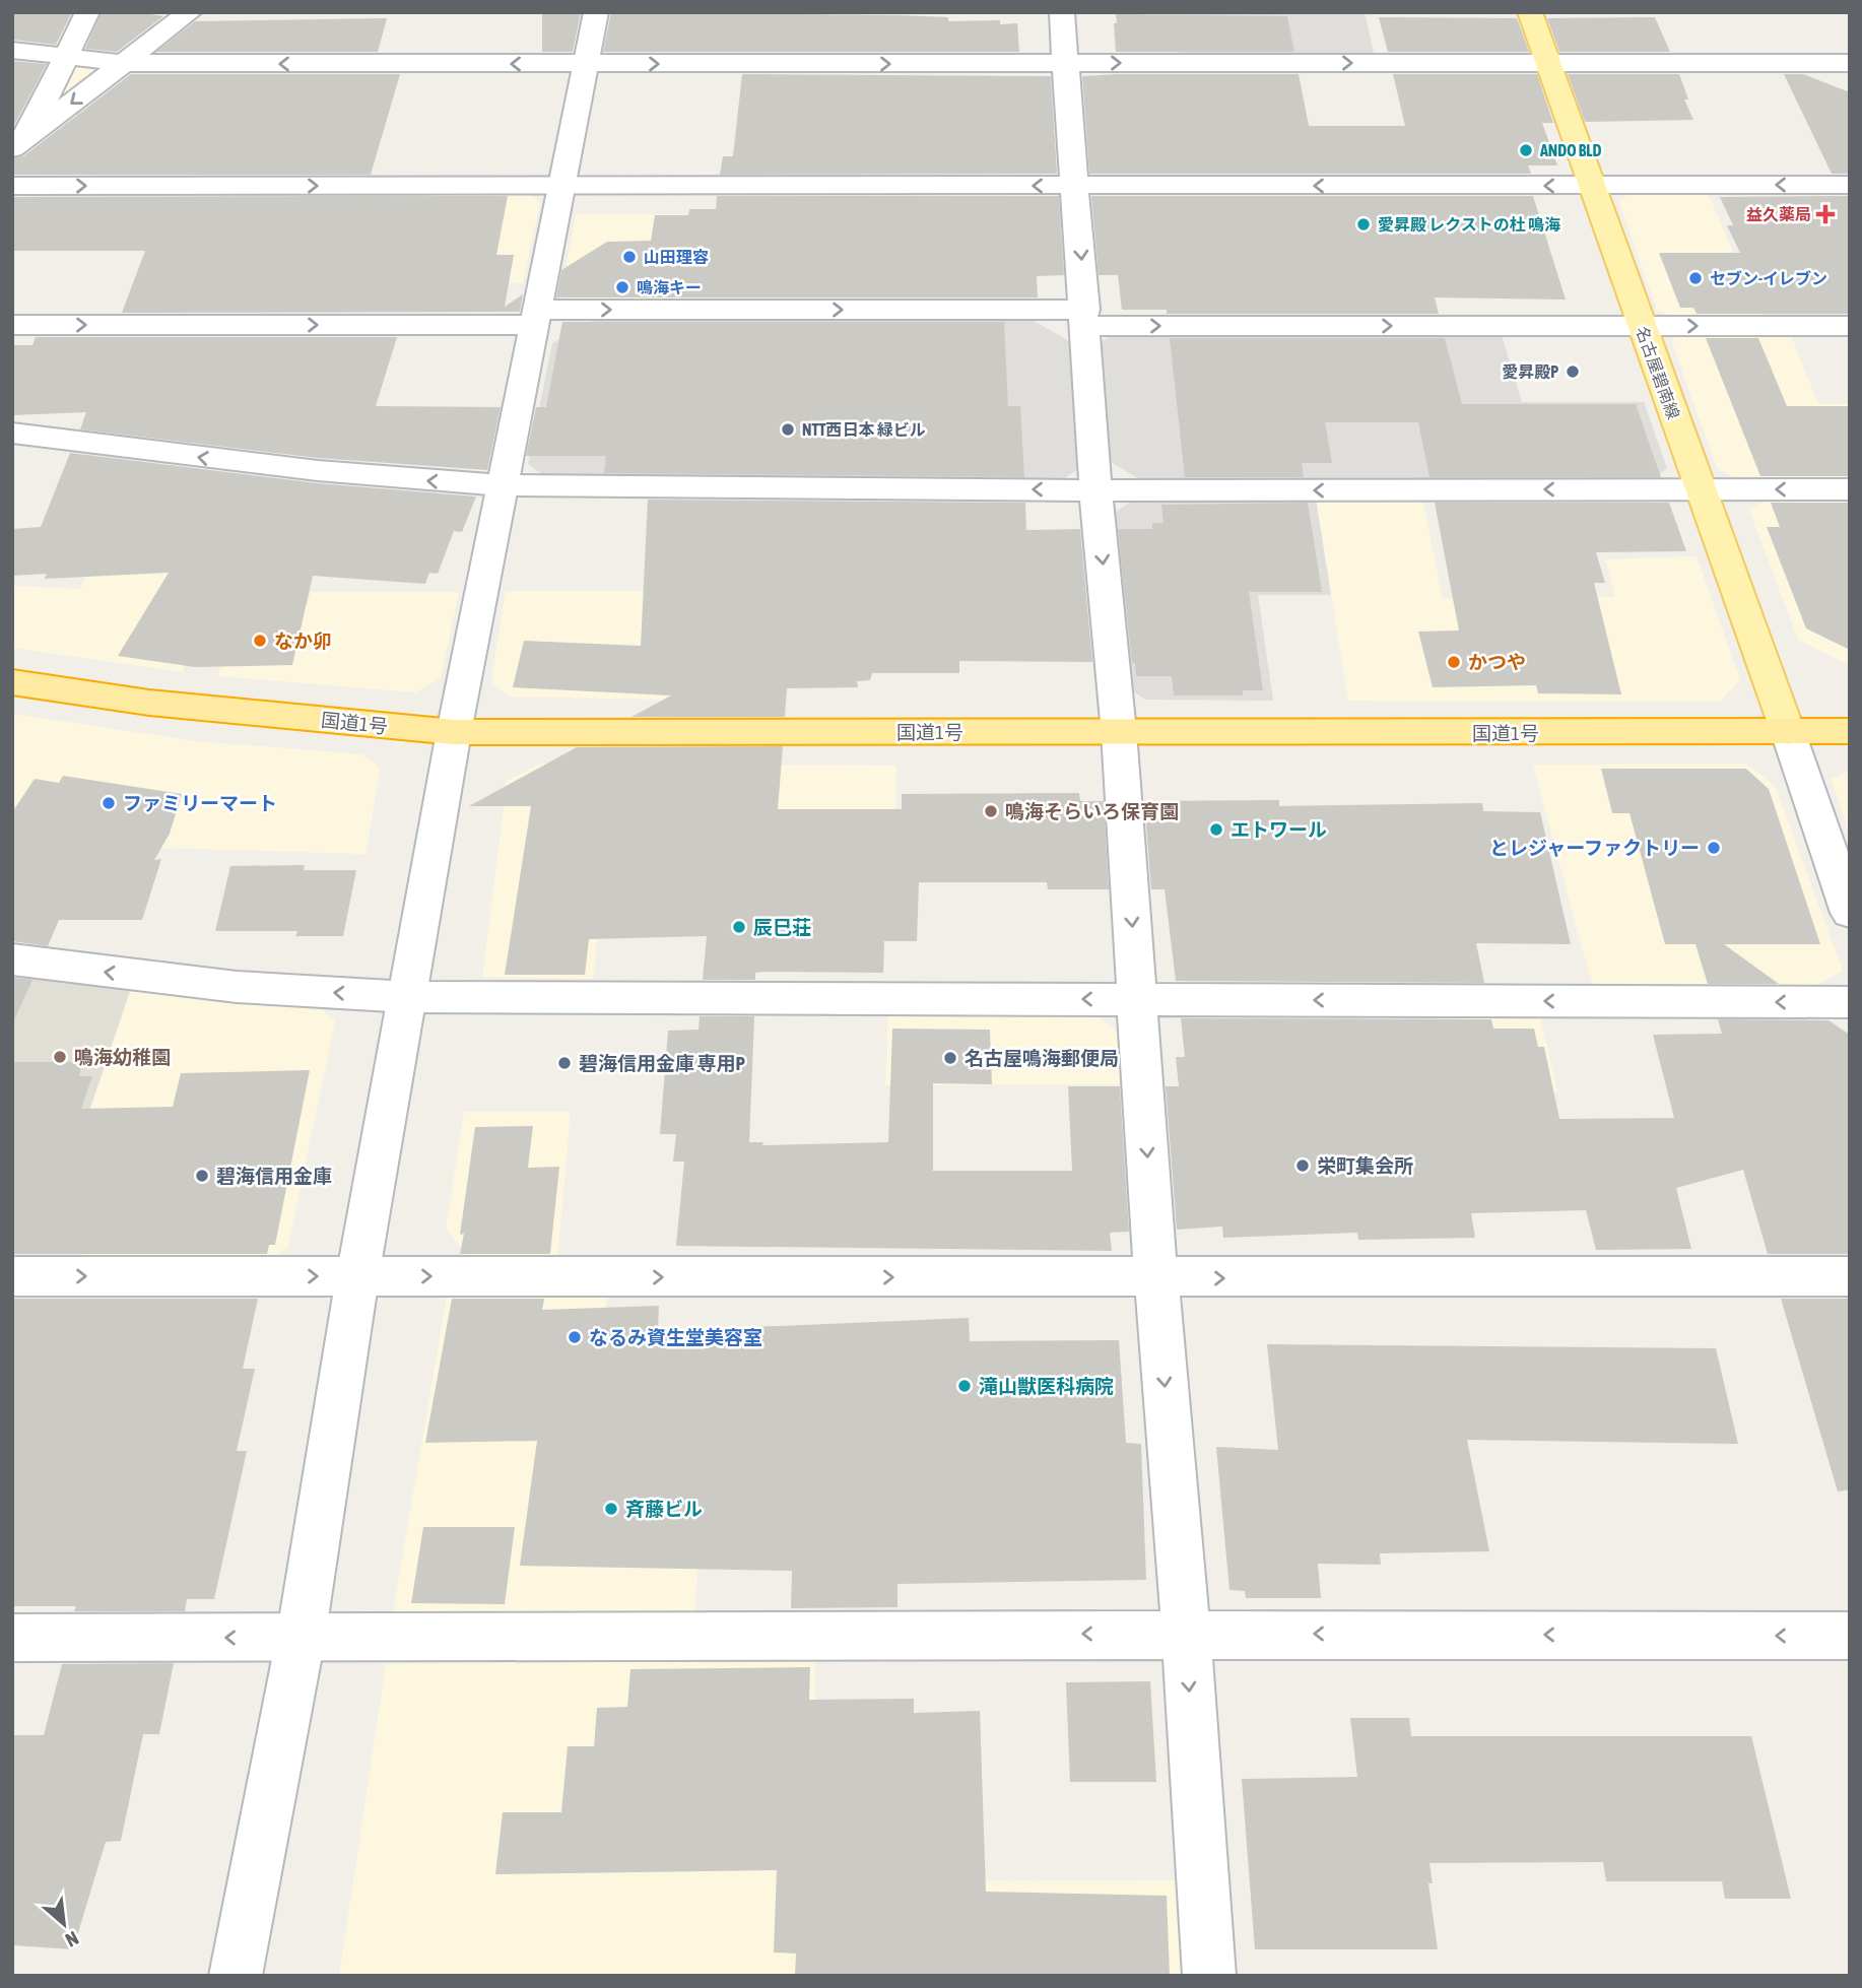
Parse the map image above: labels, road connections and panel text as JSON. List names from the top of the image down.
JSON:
{
  "streets": {
    "highway": ["国道1号"],
    "main road": ["名古屋碧南線"]
  },
  "crossings": [
    ["名古屋碧南線", "国道1号"]
  ],
  "places": {
    "other": [
      "ANDO BLD",
      "愛昇殿 レクストの杜 鳴海",
      "山田理容",
      "セブン-イレブン",
      "鳴海キー",
      "愛昇殿P",
      "NTT西日本 緑ビル",
      "なか卯",
      "かつや",
      "ファミリーマート",
      "鳴海そらいろ保育園",
      "エトワール",
      "とレジャーファクトリー",
      "辰巳荘",
      "鳴海幼稚園",
      "名古屋鳴海郵便局",
      "碧海信用金庫 専用P",
      "栄町集会所",
      "碧海信用金庫",
      "なるみ資生堂美容室",
      "滝山獣医科病院",
      "斉藤ビル"
    ],
    "health": ["益久薬局"]
  },
  "north": "bottom right"
}
